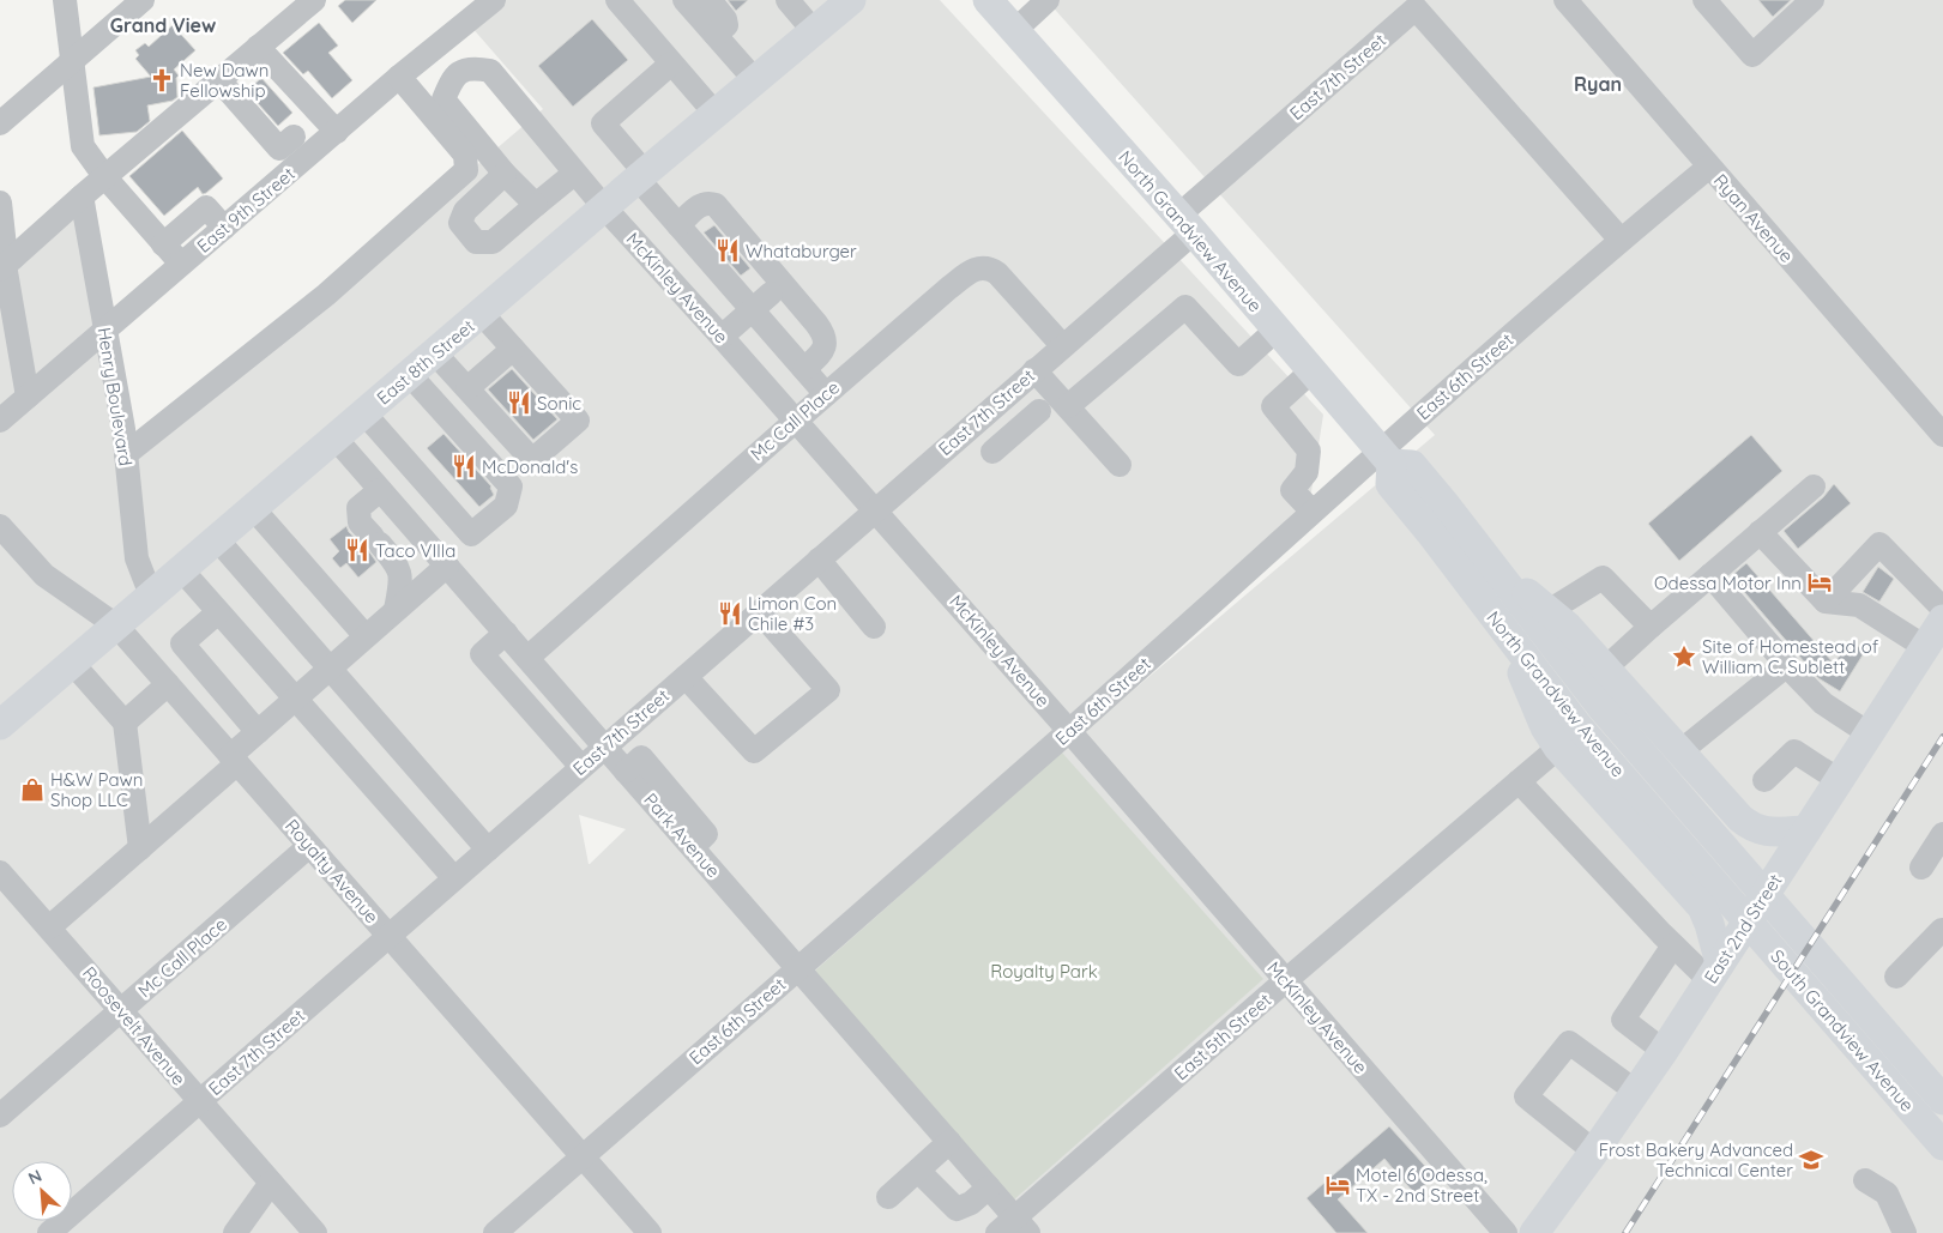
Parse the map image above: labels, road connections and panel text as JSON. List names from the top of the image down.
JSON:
{
  "streets": {
    "main road": [
      "North Grandview Avenue",
      "East 8th Street",
      "East 2nd Street",
      "South Grandview Avenue"
    ],
    "street": [
      "East 7th Street",
      "East 9th Street",
      "Ryan Avenue",
      "McKinley Avenue",
      "East 6th Street",
      "Henry Boulevard",
      "Mc Call Place",
      "Park Avenue",
      "Royalty Avenue",
      "Roosevelt Avenue",
      "East 5th Street"
    ]
  },
  "crossings": [
    ["East 7th Street", "North Grandview Avenue"],
    ["East 7th Street", "McKinley Avenue"],
    ["East 7th Street", "East 6th Street"],
    ["East 7th Street", "Mc Call Place"],
    ["East 7th Street", "Park Avenue"],
    ["East 7th Street", "Royalty Avenue"],
    ["East 7th Street", "Roosevelt Avenue"],
    ["East 9th Street", "Henry Boulevard"],
    ["Ryan Avenue", "East 6th Street"],
    ["North Grandview Avenue", "East 6th Street"],
    ["North Grandview Avenue", "East 2nd Street"],
    ["North Grandview Avenue", "South Grandview Avenue"],
    ["McKinley Avenue", "East 8th Street"],
    ["McKinley Avenue", "East 6th Street"],
    ["McKinley Avenue", "Mc Call Place"],
    ["McKinley Avenue", "East 5th Street"],
    ["East 8th Street", "Henry Boulevard"],
    ["East 8th Street", "Park Avenue"],
    ["East 8th Street", "Royalty Avenue"],
    ["East 6th Street", "Park Avenue"],
    ["East 6th Street", "Royalty Avenue"],
    ["Mc Call Place", "Park Avenue"],
    ["Mc Call Place", "Royalty Avenue"],
    ["Mc Call Place", "Roosevelt Avenue"],
    ["Park Avenue", "East 5th Street"],
    ["East 2nd Street", "South Grandview Avenue"]
  ],
  "districts": ["Grand View", "Ryan"],
  "parks": ["Royalty Park"],
  "places": {
    "church": ["New Dawn Fellowship"],
    "restaurant": [
      "Whataburger",
      "Sonic",
      "McDonald's",
      "Taco VIlla",
      "Limon Con Chile #3"
    ],
    "hotel": ["Odessa Motor Inn", "Motel 6 Odessa, TX - 2nd Street"],
    "place": ["Site of Homestead of William C. Sublett"],
    "shop": ["H&W Pawn Shop LLC"],
    "school or university": ["Frost Bakery Advanced Technical Center"]
  },
  "north": "top left"
}
